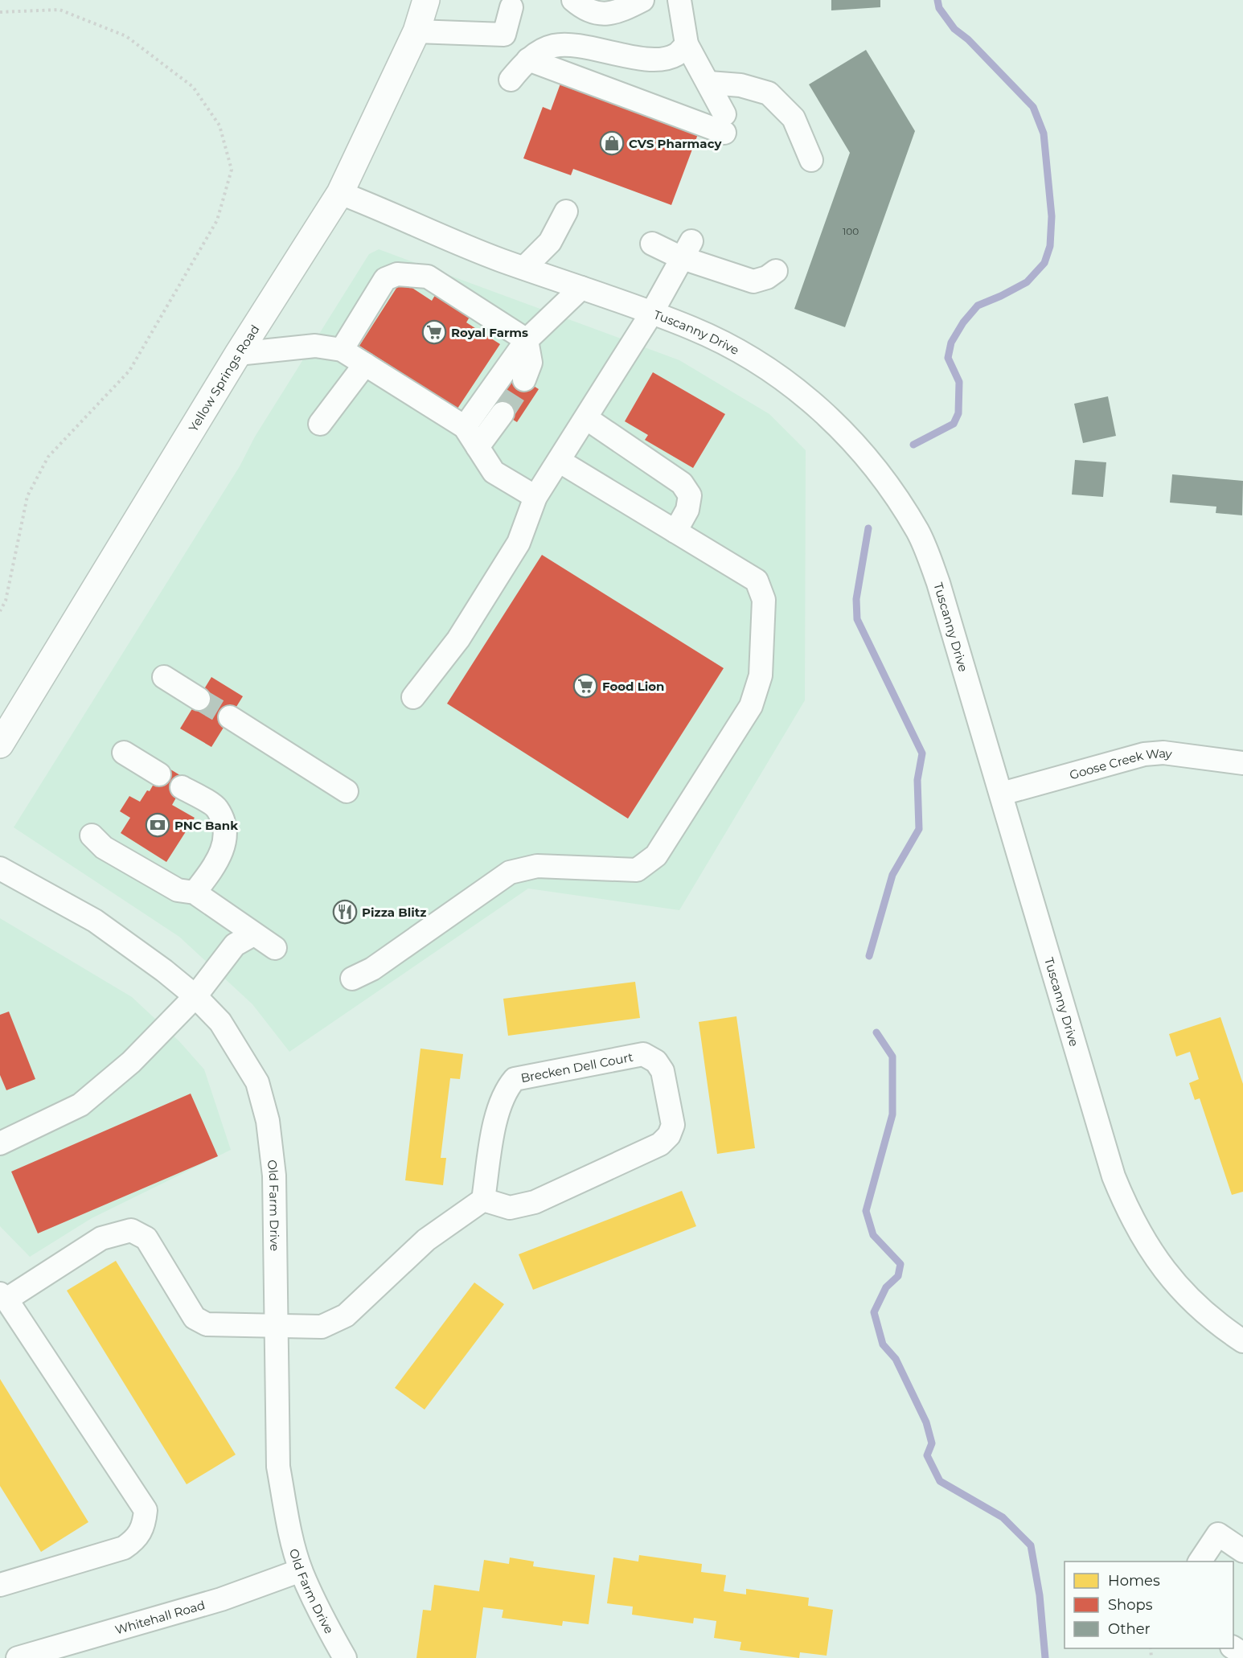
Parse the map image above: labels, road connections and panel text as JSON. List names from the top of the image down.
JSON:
{
  "streets": {
    "main road": ["Yellow Springs Road"],
    "street": [
      "Tuscanny Drive",
      "Goose Creek Way",
      "Brecken Dell Court",
      "Old Farm Drive",
      "Whitehall Road"
    ]
  },
  "crossings": [
    ["Tuscanny Drive", "Yellow Springs Road"],
    ["Tuscanny Drive", "Goose Creek Way"],
    ["Old Farm Drive", "Whitehall Road"]
  ],
  "places": {
    "shop": ["CVS Pharmacy"],
    "supermarket": ["Royal Farms", "Food Lion"],
    "bank": ["PNC Bank"],
    "restaurant": ["Pizza Blitz"]
  },
  "house_numbers": ["100"],
  "legend": ["Homes", "Shops", "Other"]
}
